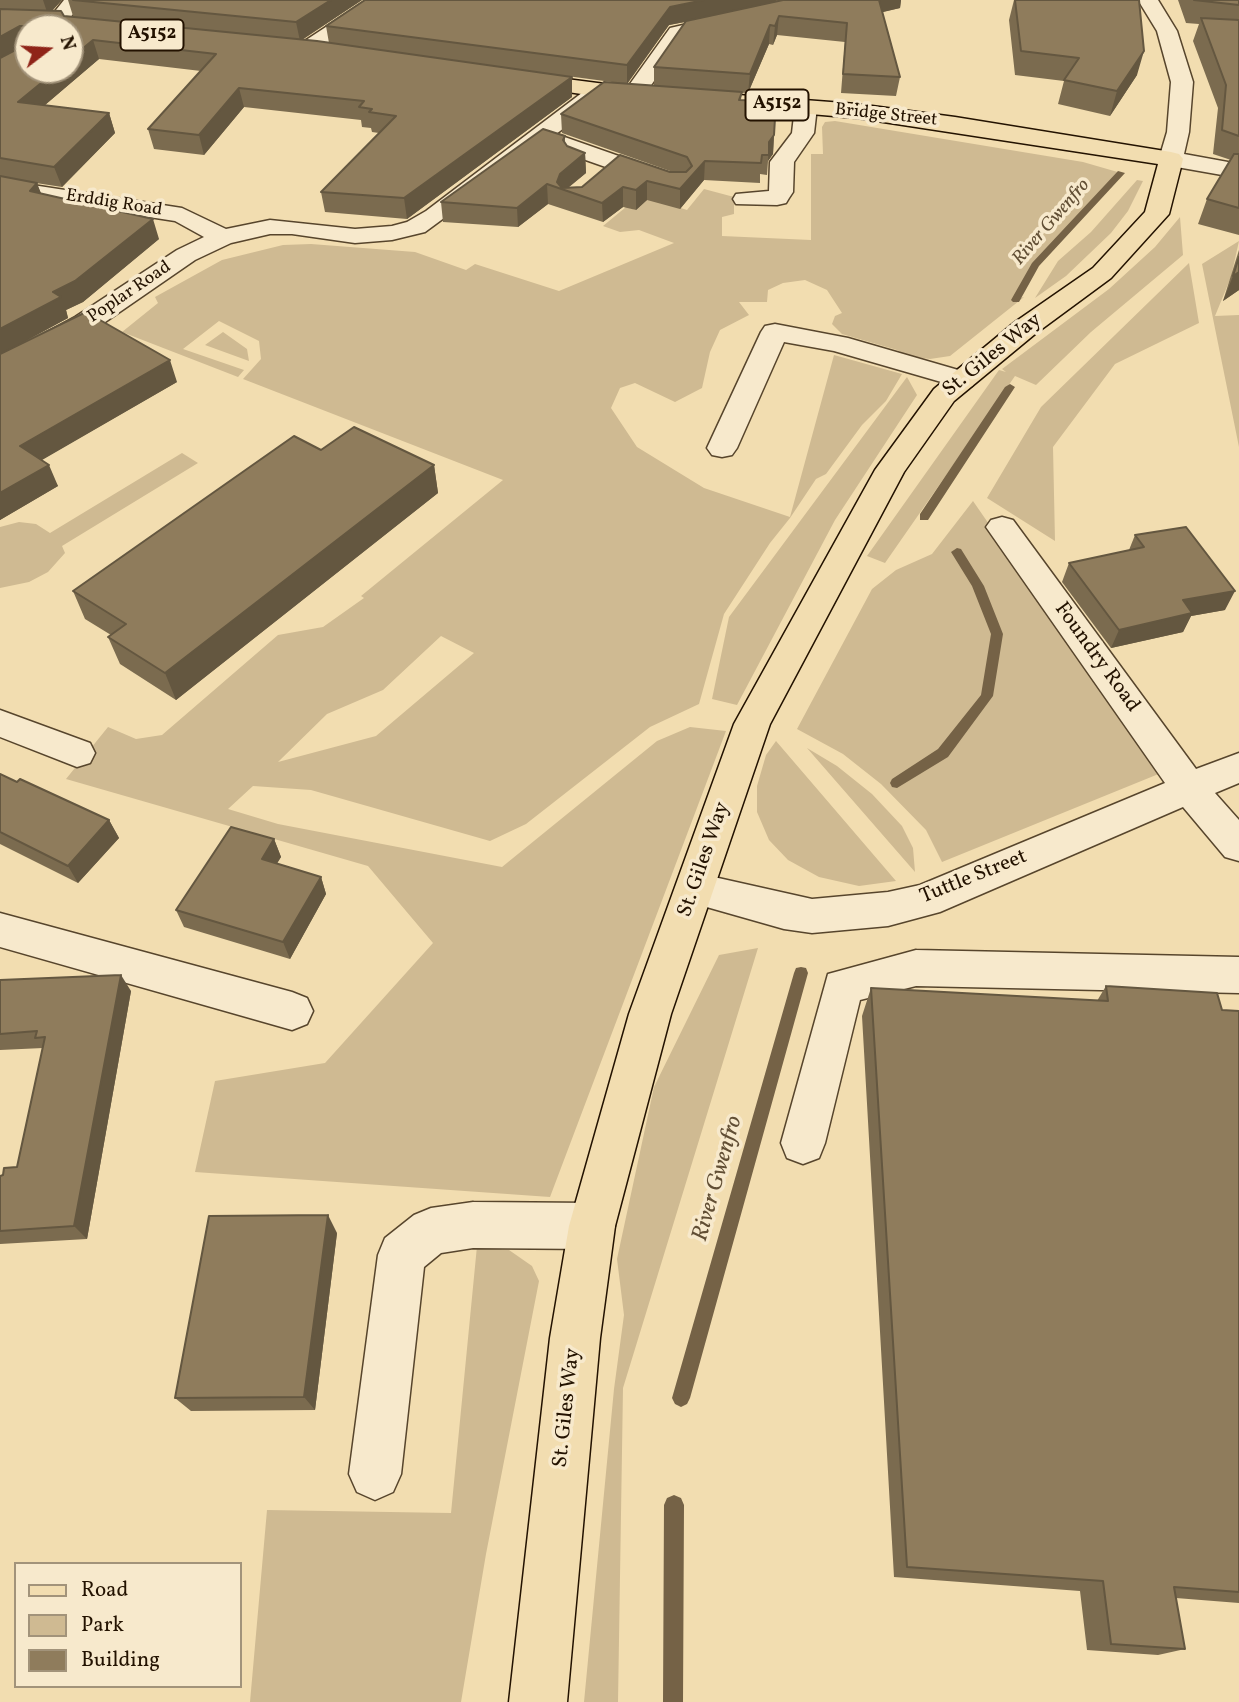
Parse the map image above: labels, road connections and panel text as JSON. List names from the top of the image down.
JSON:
{
  "streets": {
    "main road": ["A5152", "Bridge Street", "St. Giles Way"],
    "street": [
      "Erddig Road",
      "Poplar Road",
      "Foundry Road",
      "Tuttle Street"
    ]
  },
  "crossings": [
    ["Bridge Street", "St. Giles Way"],
    ["Erddig Road", "Poplar Road"],
    ["St. Giles Way", "Tuttle Street"],
    ["Foundry Road", "Tuttle Street"]
  ],
  "water": ["River Gwenfro"],
  "legend": ["Road", "Park", "Building"],
  "north": "right"
}
